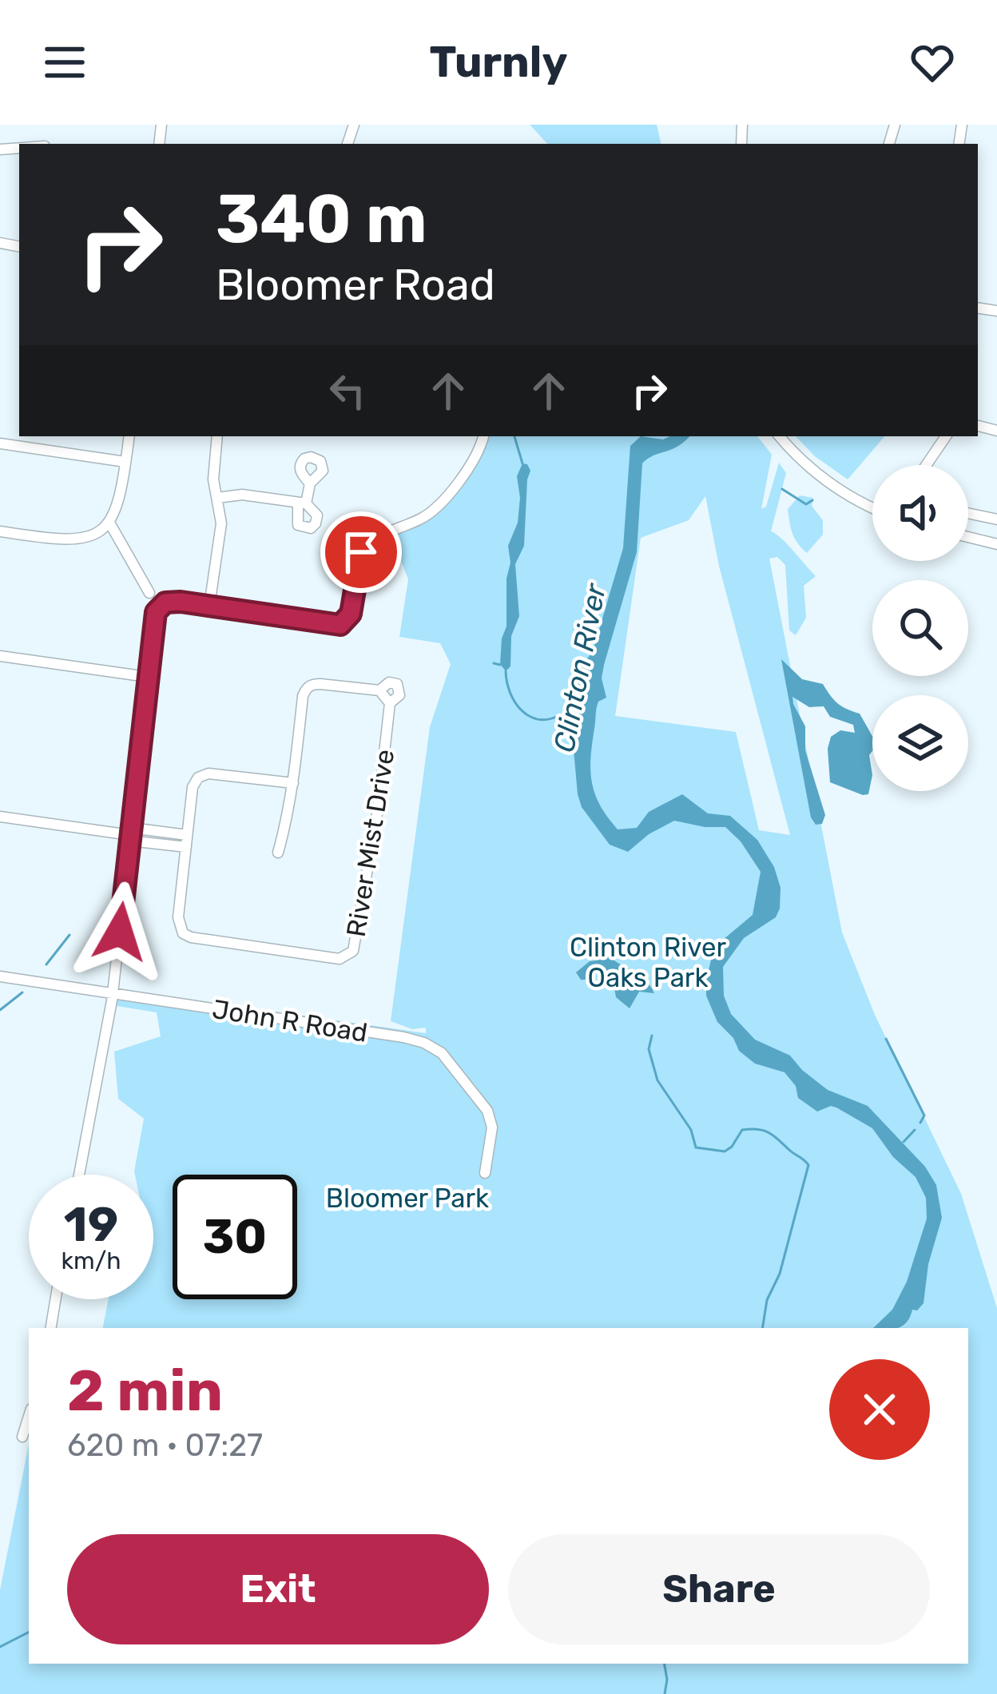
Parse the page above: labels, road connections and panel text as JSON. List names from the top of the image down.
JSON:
{
  "streets": {
    "street": ["River Mist Drive", "John R Road"]
  },
  "water": ["Clinton River"],
  "parks": ["Clinton River Oaks Park", "Bloomer Park"],
  "page": {
    "header": "Turnly",
    "turn": ["340 m", "Bloomer Road"],
    "speed": "19 km/h",
    "limit": "30",
    "heading": ["2 min", "620 m · 07:27"],
    "buttons": ["Exit", "Share"]
  }
}
